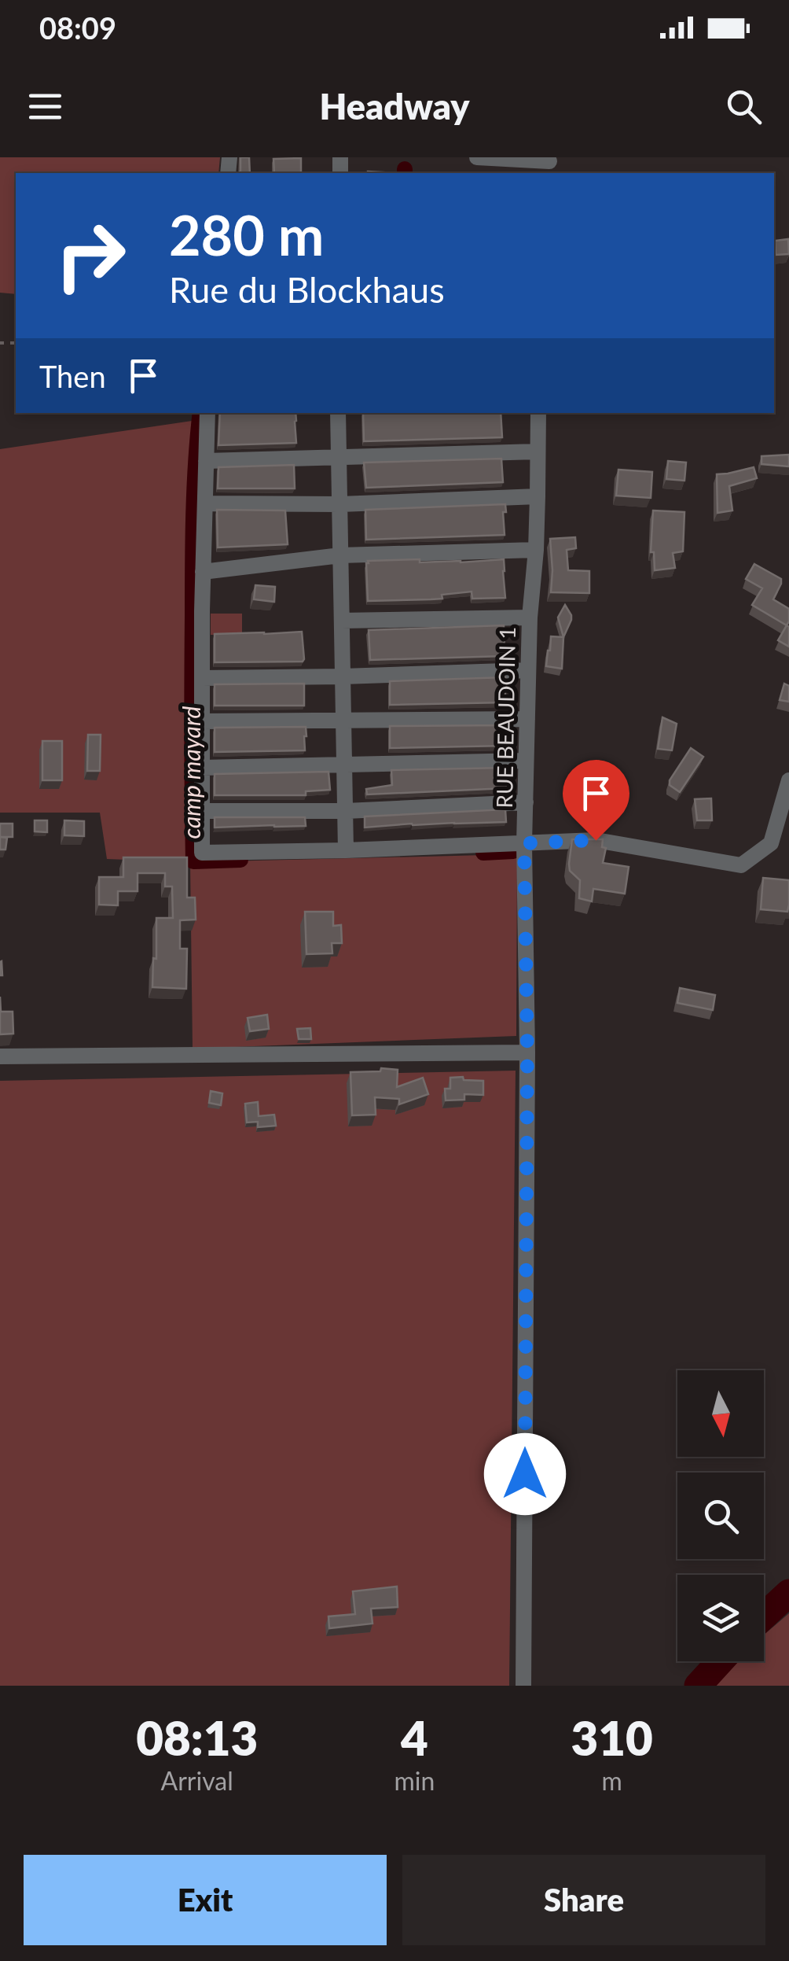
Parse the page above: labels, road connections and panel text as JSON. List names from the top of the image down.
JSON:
{
  "streets": {
    "street": ["RUE BEAUDOIN 1"]
  },
  "water": ["camp mayard"],
  "north": "bottom",
  "page": {
    "status": "08:09",
    "header": "Headway",
    "turn": ["280 m", "Rue du Blockhaus"],
    "then": "Then",
    "eta": [
      "08:13",
      "Arrival",
      "4",
      "min",
      "310",
      "m"
    ],
    "buttons": ["Exit", "Share"]
  }
}
